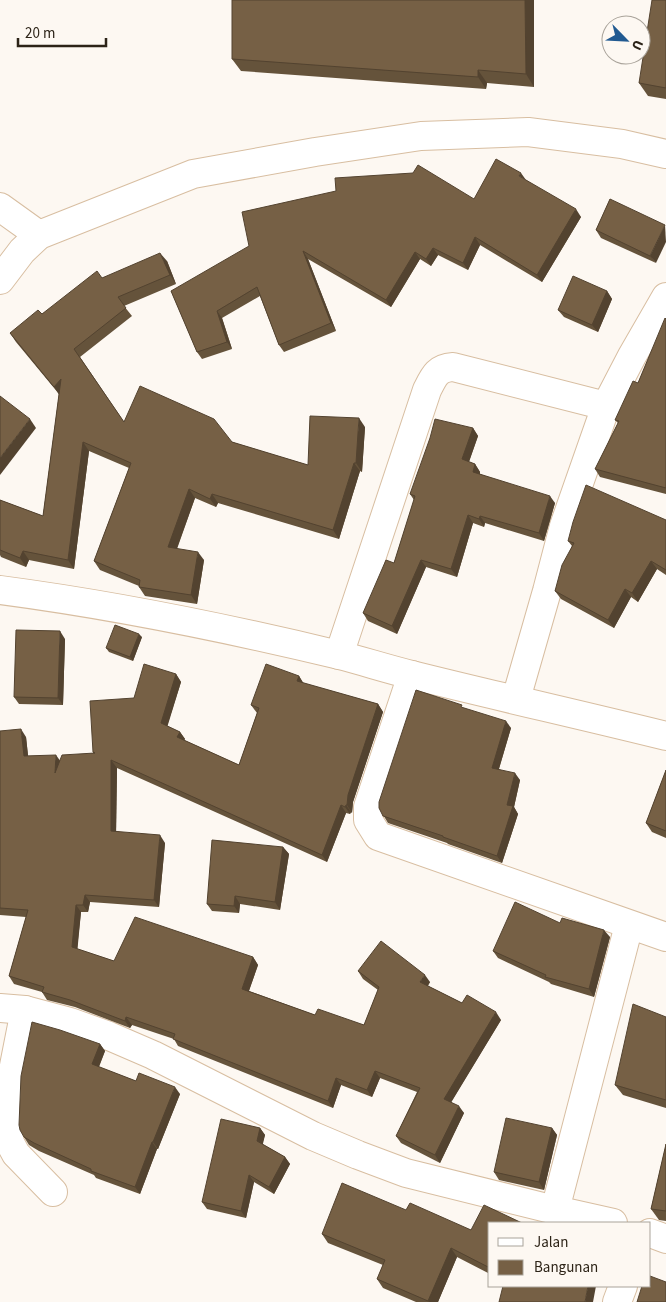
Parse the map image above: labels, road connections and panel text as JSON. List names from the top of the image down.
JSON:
{
  "legend": ["Jalan", "Bangunan"],
  "scale_bar": "20 m",
  "north": "bottom right"
}
